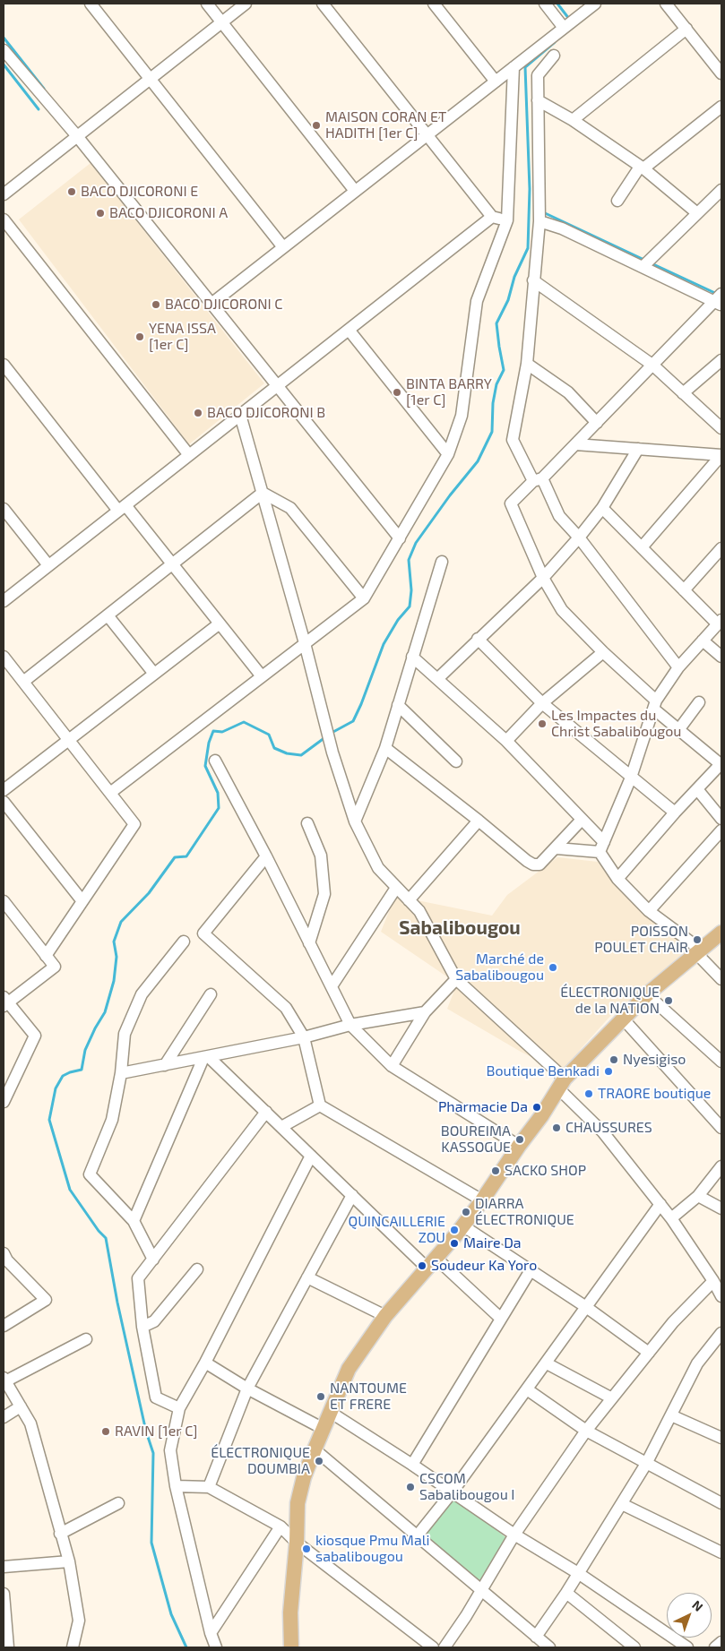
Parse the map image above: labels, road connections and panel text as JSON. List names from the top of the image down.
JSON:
{
  "districts": ["Sabalibougou"],
  "places": [
    "MAISON CORAN ET HADITH [1er C]",
    "BACO DJICORONI E",
    "BACO DJICORONI A",
    "BACO DJICORONI C",
    "YENA ISSA [1er C]",
    "BINTA BARRY [1er C]",
    "BACO DJICORONI B",
    "Les Impactes du Christ Sabalibougou",
    "POISSON POULET CHAIR",
    "Marché de Sabalibougou",
    "ÉLECTRONIQUE de la NATION",
    "Nyesigiso",
    "Boutique Benkadi",
    "TRAORE boutique",
    "Pharmacie Da",
    "CHAUSSURES",
    "BOUREIMA KASSOGUE",
    "SACKO SHOP",
    "DIARRA ÉLECTRONIQUE",
    "QUINCAILLERIE ZOU",
    "Maire Da",
    "Soudeur Ka Yoro",
    "NANTOUME ET FRERE",
    "RAVIN [1er C]",
    "ÉLECTRONIQUE DOUMBIA",
    "CSCOM Sabalibougou I",
    "kiosque Pmu Mali sabalibougou"
  ],
  "north": "top right"
}
